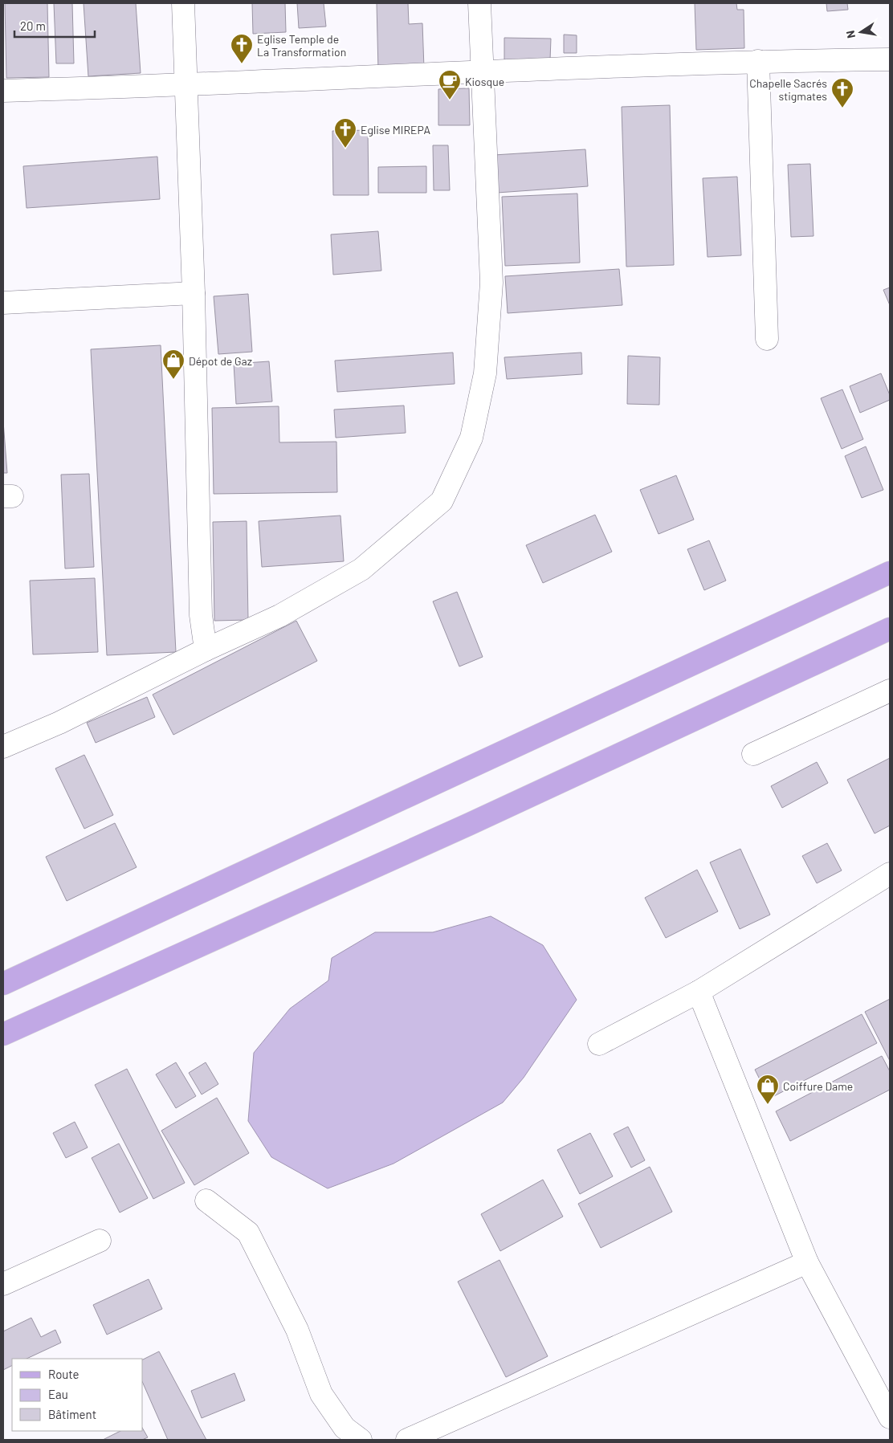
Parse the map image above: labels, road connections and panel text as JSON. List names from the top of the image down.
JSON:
{
  "places": {
    "church": ["Eglise Temple de La Transformation", "Chapelle Sacrés stigmates", "Eglise MIREPA"],
    "cafe": ["Kiosque"],
    "shop": ["Dépot de Gaz", "Coiffure Dame"]
  },
  "legend": ["Route", "Eau", "Bâtiment"],
  "scale_bar": "20 m",
  "north": "left"
}
